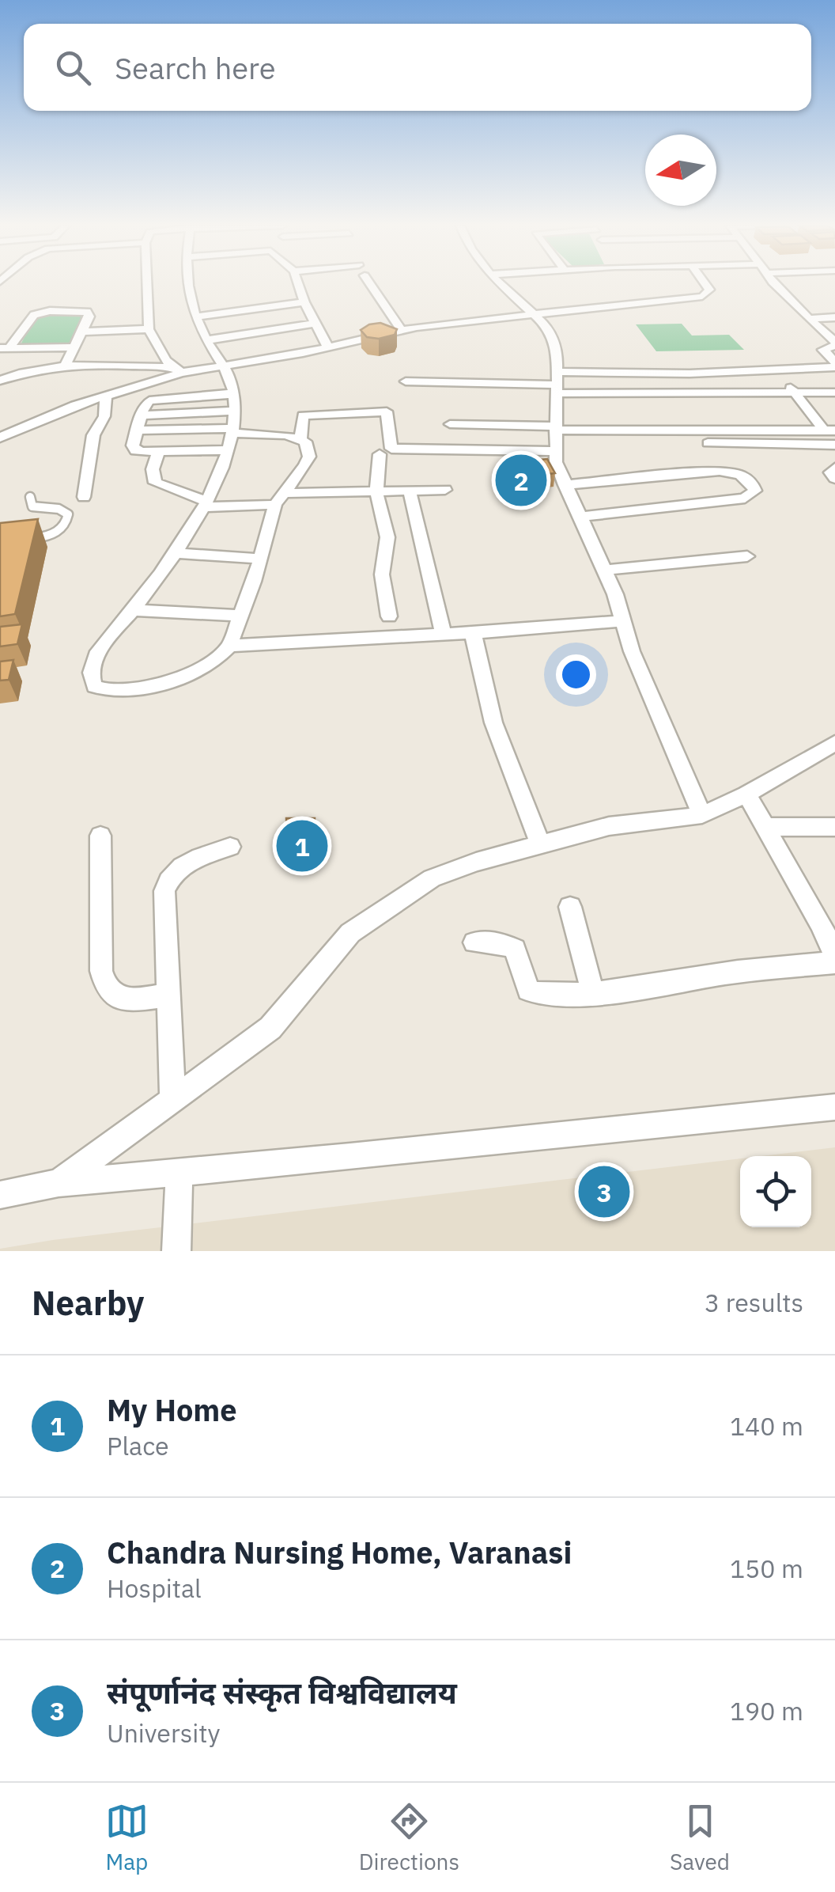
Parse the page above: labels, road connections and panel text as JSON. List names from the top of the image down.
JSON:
{
  "north": "left",
  "page": {
    "search": "Search here",
    "pins": ["2", "1", "3"],
    "heading": ["Nearby", "3 results"],
    "list": [
      {
        "mark": "1",
        "name": "My Home",
        "note": "Place",
        "value": "140 m"
      },
      {
        "mark": "2",
        "name": "Chandra Nursing Home, Varanasi",
        "note": "Hospital",
        "value": "150 m"
      },
      {
        "mark": "3",
        "name": "संपूर्णानंद संस्कृत विश्वविद्यालय",
        "note": "University",
        "value": "190 m"
      }
    ],
    "nav": ["Map", "Directions", "Saved"]
  }
}
